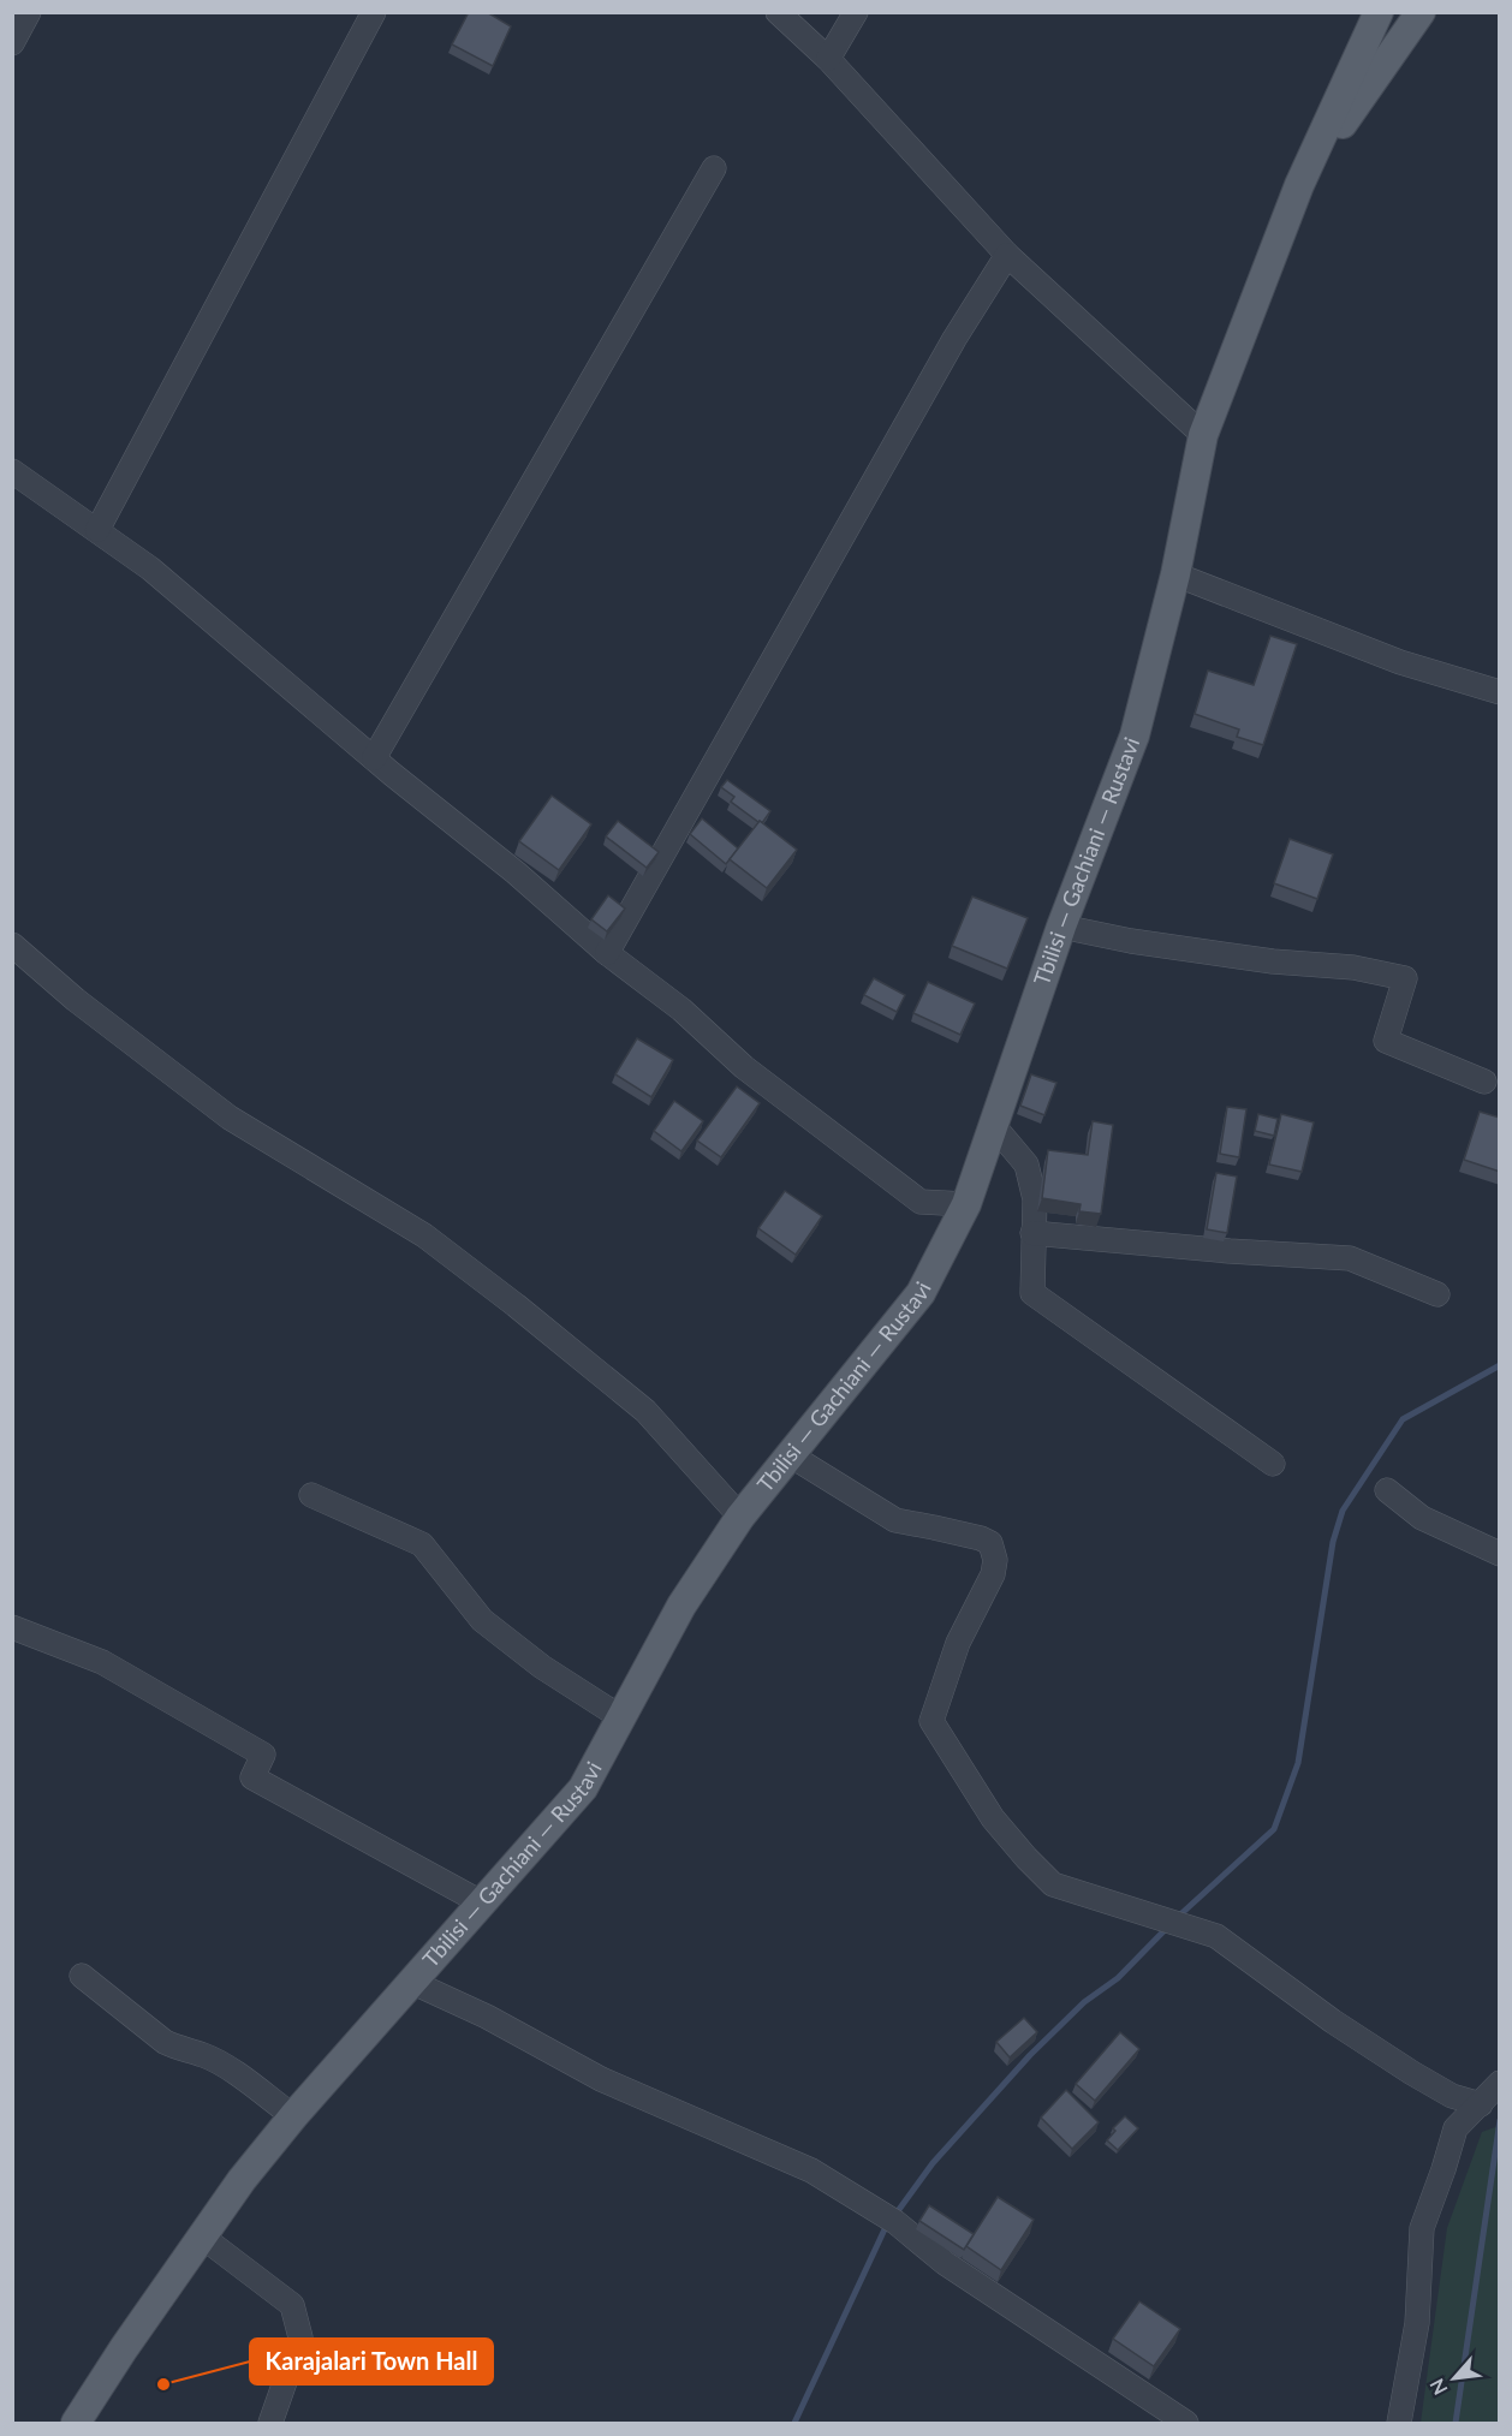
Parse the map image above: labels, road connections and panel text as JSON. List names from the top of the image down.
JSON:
{
  "streets": {
    "main road": ["Tbilisi — Gachiani — Rustavi"]
  },
  "places": ["Karajalari Town Hall"],
  "north": "bottom left"
}
